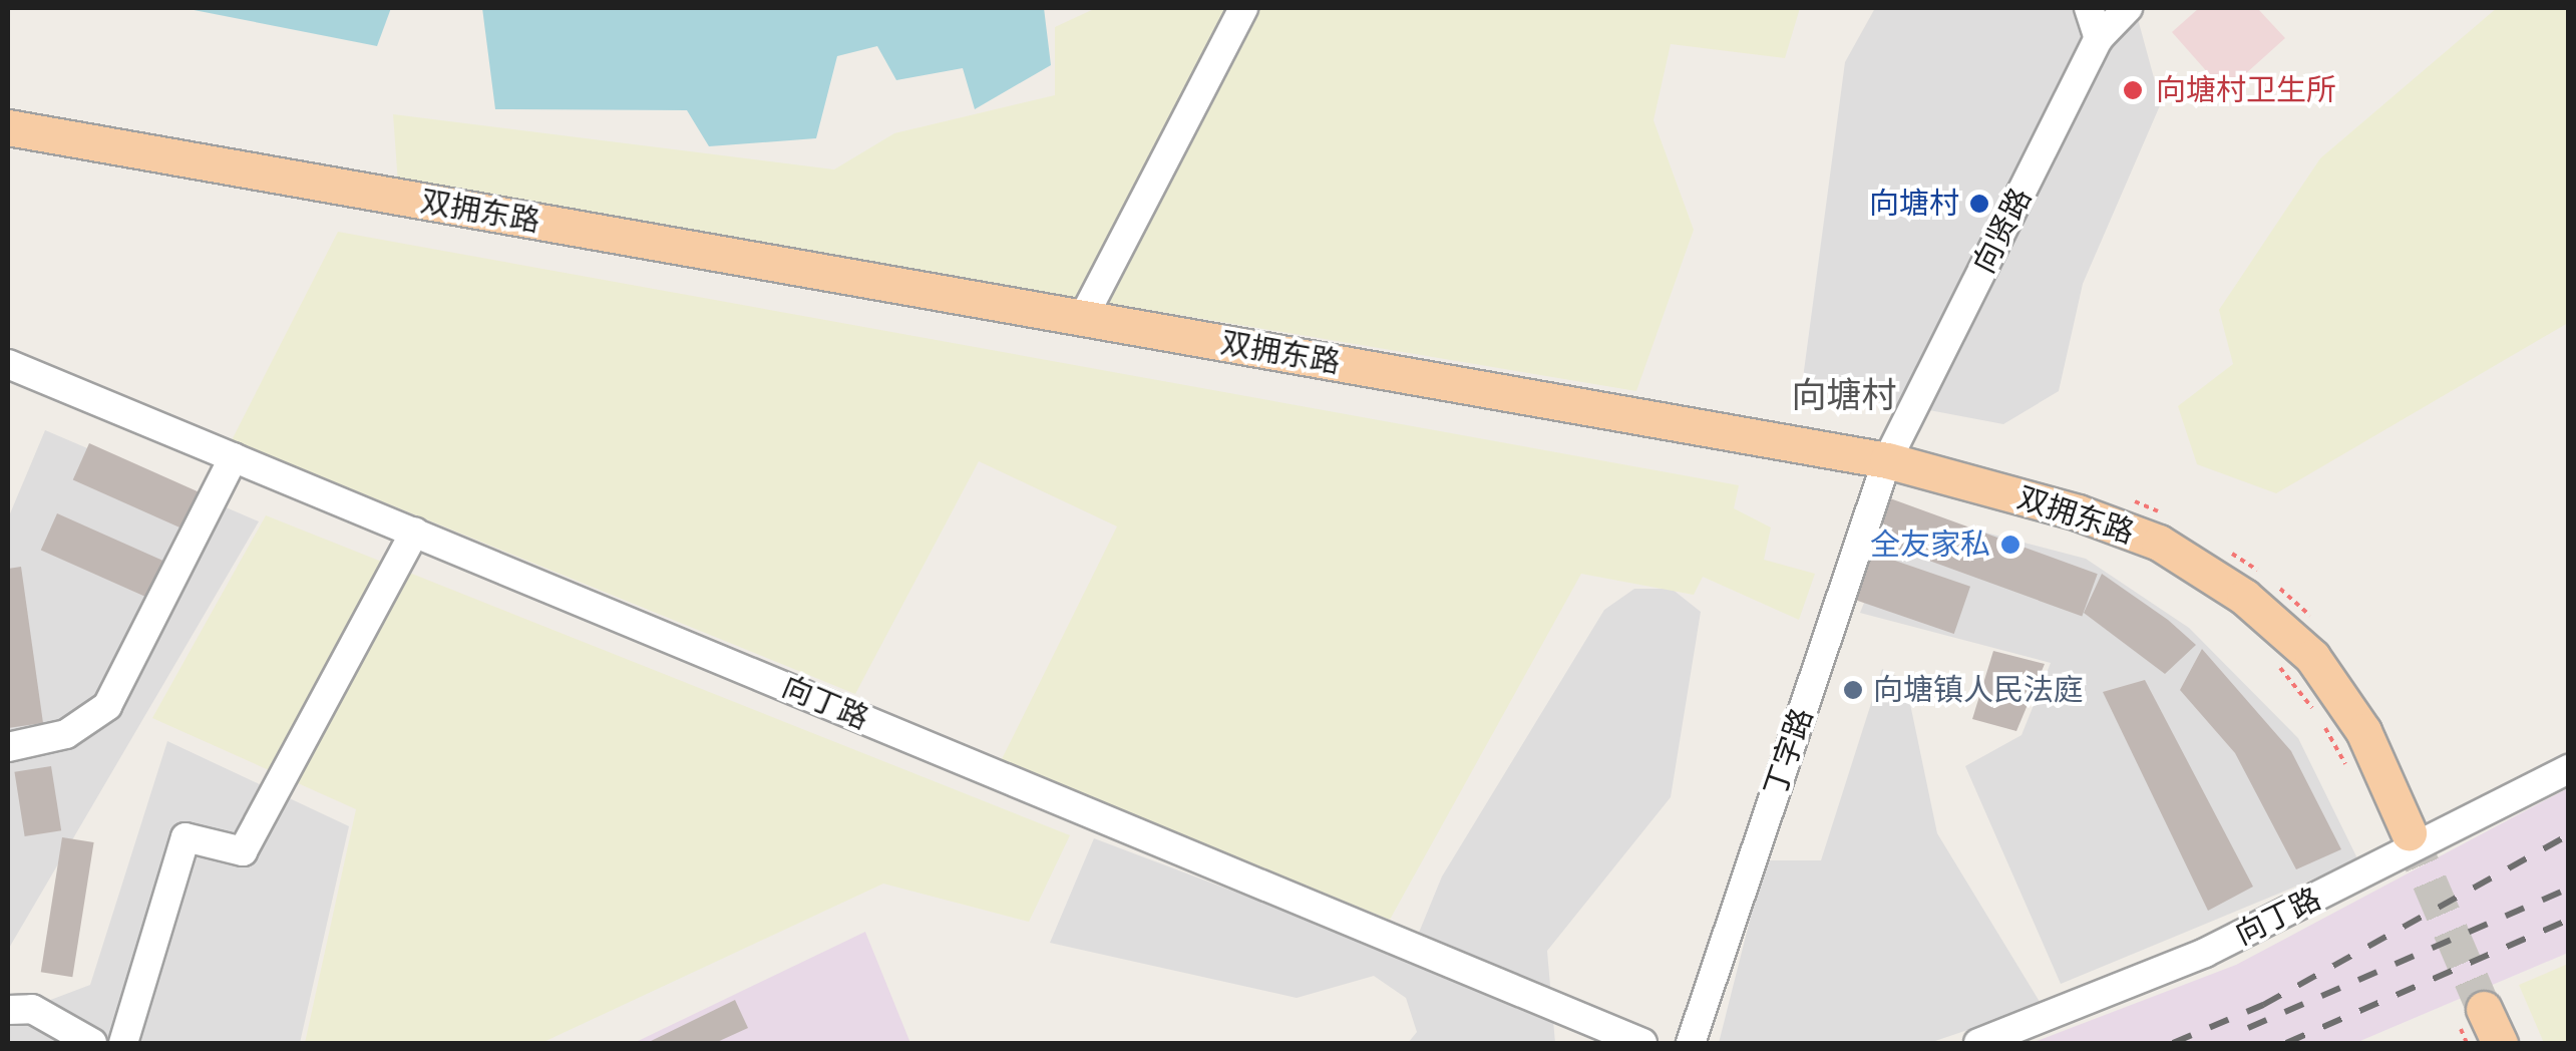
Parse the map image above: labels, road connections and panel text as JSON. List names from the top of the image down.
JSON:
{
  "streets": {
    "main road": ["双拥东路"],
    "street": ["向贤路", "向丁路", "丁字路"]
  },
  "crossings": [
    ["双拥东路", "向贤路"],
    ["双拥东路", "丁字路"],
    ["向贤路", "丁字路"]
  ],
  "districts": ["向塘村"],
  "places": [
    "向塘村卫生所",
    "向塘村",
    "全友家私",
    "向塘镇人民法庭"
  ]
}
